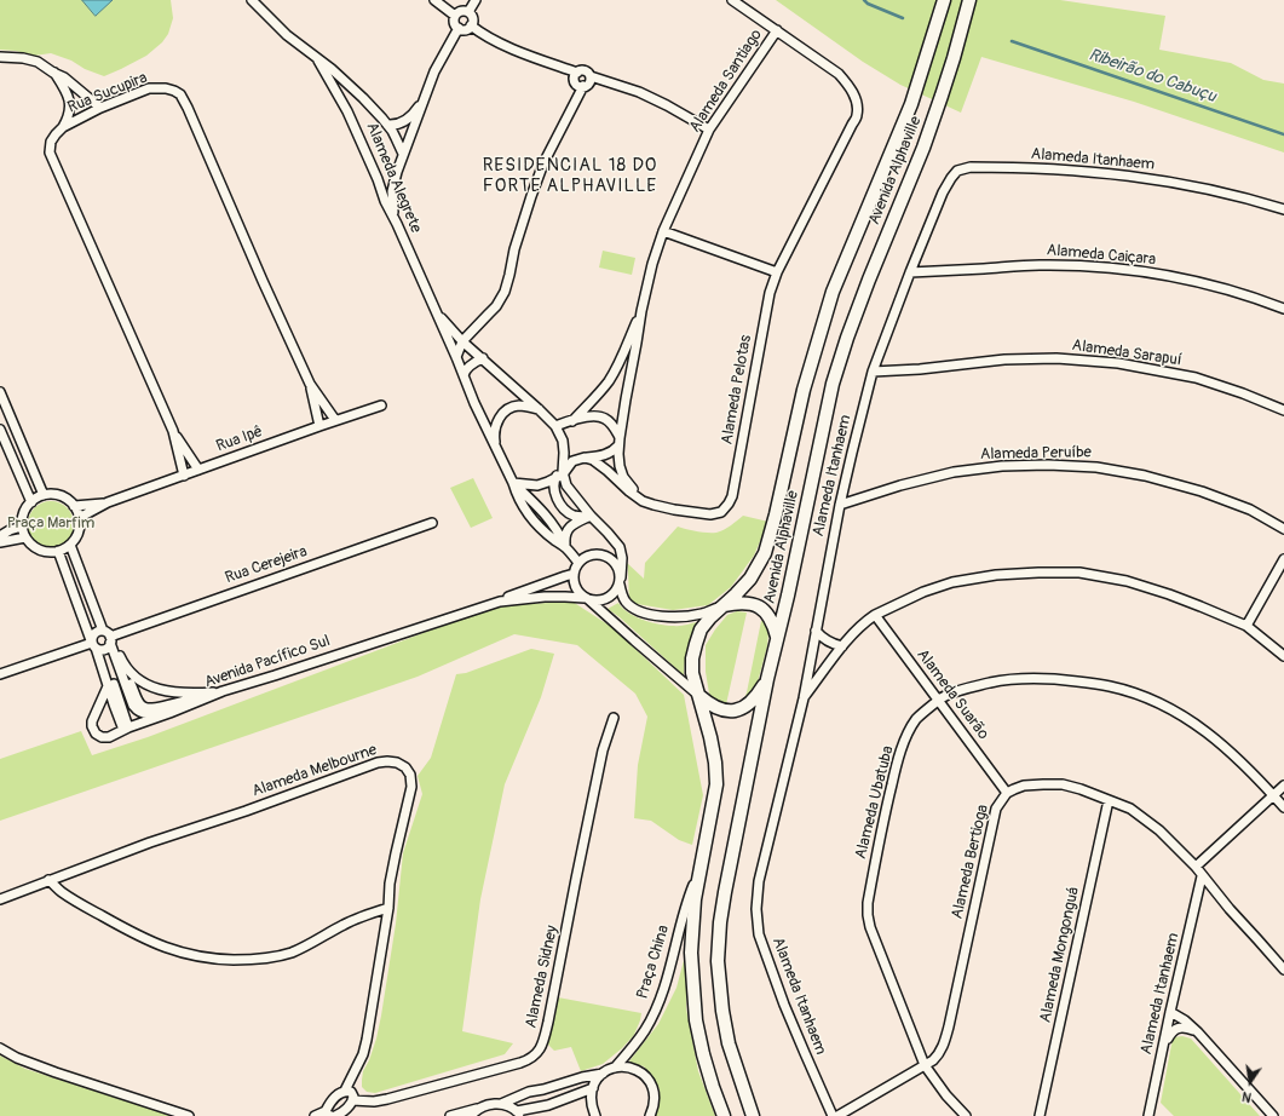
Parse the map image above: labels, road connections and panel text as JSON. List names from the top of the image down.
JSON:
{
  "streets": {
    "main road": ["Avenida Alphaville"],
    "street": [
      "Alameda Santiago",
      "Rua Sucupira",
      "Alameda Itanhaem",
      "Alameda Alegrete",
      "Alameda Caiçara",
      "Alameda Sarapuí",
      "Alameda Pelotas",
      "Rua Ipê",
      "Alameda Peruíbe",
      "Rua Cerejeira",
      "Avenida Pacífico Sul",
      "Alameda Suarão",
      "Alameda Melbourne",
      "Alameda Ubatuba",
      "Alameda Bertioga",
      "Alameda Mongonguá",
      "Praça China",
      "Alameda Sidney"
    ]
  },
  "crossings": [
    ["Alameda Santiago", "Alameda Pelotas"],
    ["Rua Sucupira", "Rua Ipê"],
    ["Alameda Itanhaem", "Alameda Caiçara"],
    ["Alameda Itanhaem", "Alameda Sarapuí"],
    ["Alameda Itanhaem", "Alameda Peruíbe"],
    ["Alameda Itanhaem", "Alameda Bertioga"],
    ["Avenida Alphaville", "Praça China"],
    ["Alameda Alegrete", "Avenida Pacífico Sul"],
    ["Alameda Suarão", "Alameda Ubatuba"],
    ["Alameda Suarão", "Alameda Bertioga"],
    ["Alameda Ubatuba", "Alameda Bertioga"],
    ["Alameda Bertioga", "Alameda Mongonguá"]
  ],
  "districts": ["RESIDENCIAL 18 DO FORTE ALPHAVILLE"],
  "water": ["Ribeirão do Cabuçu"],
  "parks": ["Praça Marfim"],
  "north": "bottom"
}
